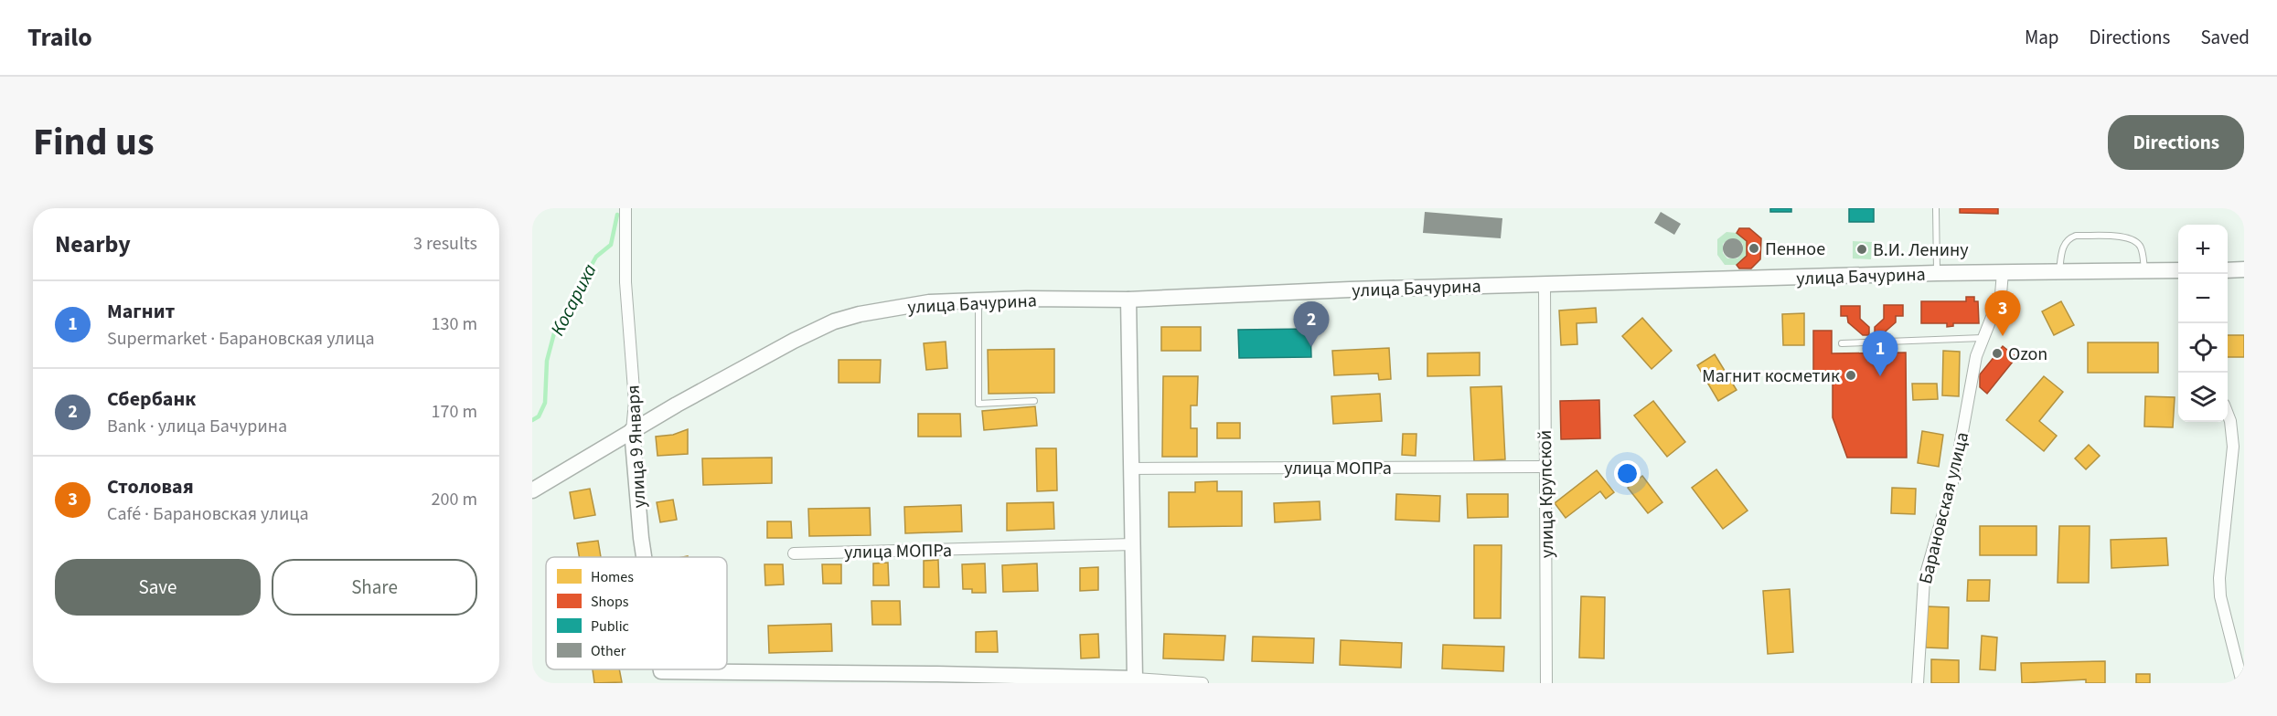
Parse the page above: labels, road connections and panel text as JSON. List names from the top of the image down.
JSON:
{
  "streets": {
    "street": [
      "улица Бачурина",
      "улица 9 Января",
      "улица МОПРа",
      "улица Крупской",
      "Барановская улица"
    ]
  },
  "crossings": [
    ["улица Бачурина", "улица 9 Января"],
    ["улица Бачурина", "улица Крупской"],
    ["улица Бачурина", "Барановская улица"],
    ["улица МОПРа", "улица Крупской"]
  ],
  "water": ["Косариха"],
  "places": [
    "Пенное",
    "В.И. Ленину",
    "Ozon",
    "Магнит косметик"
  ],
  "legend": [
    "Homes",
    "Shops",
    "Public",
    "Other"
  ],
  "page": {
    "header": "Trailo",
    "nav": ["Map", "Directions", "Saved"],
    "title": "Find us",
    "buttons": [
      "Directions",
      ["Save", "Share"]
    ],
    "heading": ["Nearby", "3 results"],
    "map_buttons": ["+", "−"],
    "list": [
      {
        "mark": "1",
        "name": "Магнит",
        "note": "Supermarket · Барановская улица",
        "value": "130 m"
      },
      {
        "mark": "2",
        "name": "Сбербанк",
        "note": "Bank · улица Бачурина",
        "value": "170 m"
      },
      {
        "mark": "3",
        "name": "Столовая",
        "note": "Café · Барановская улица",
        "value": "200 m"
      }
    ],
    "pins": ["3", "2", "1"]
  }
}
